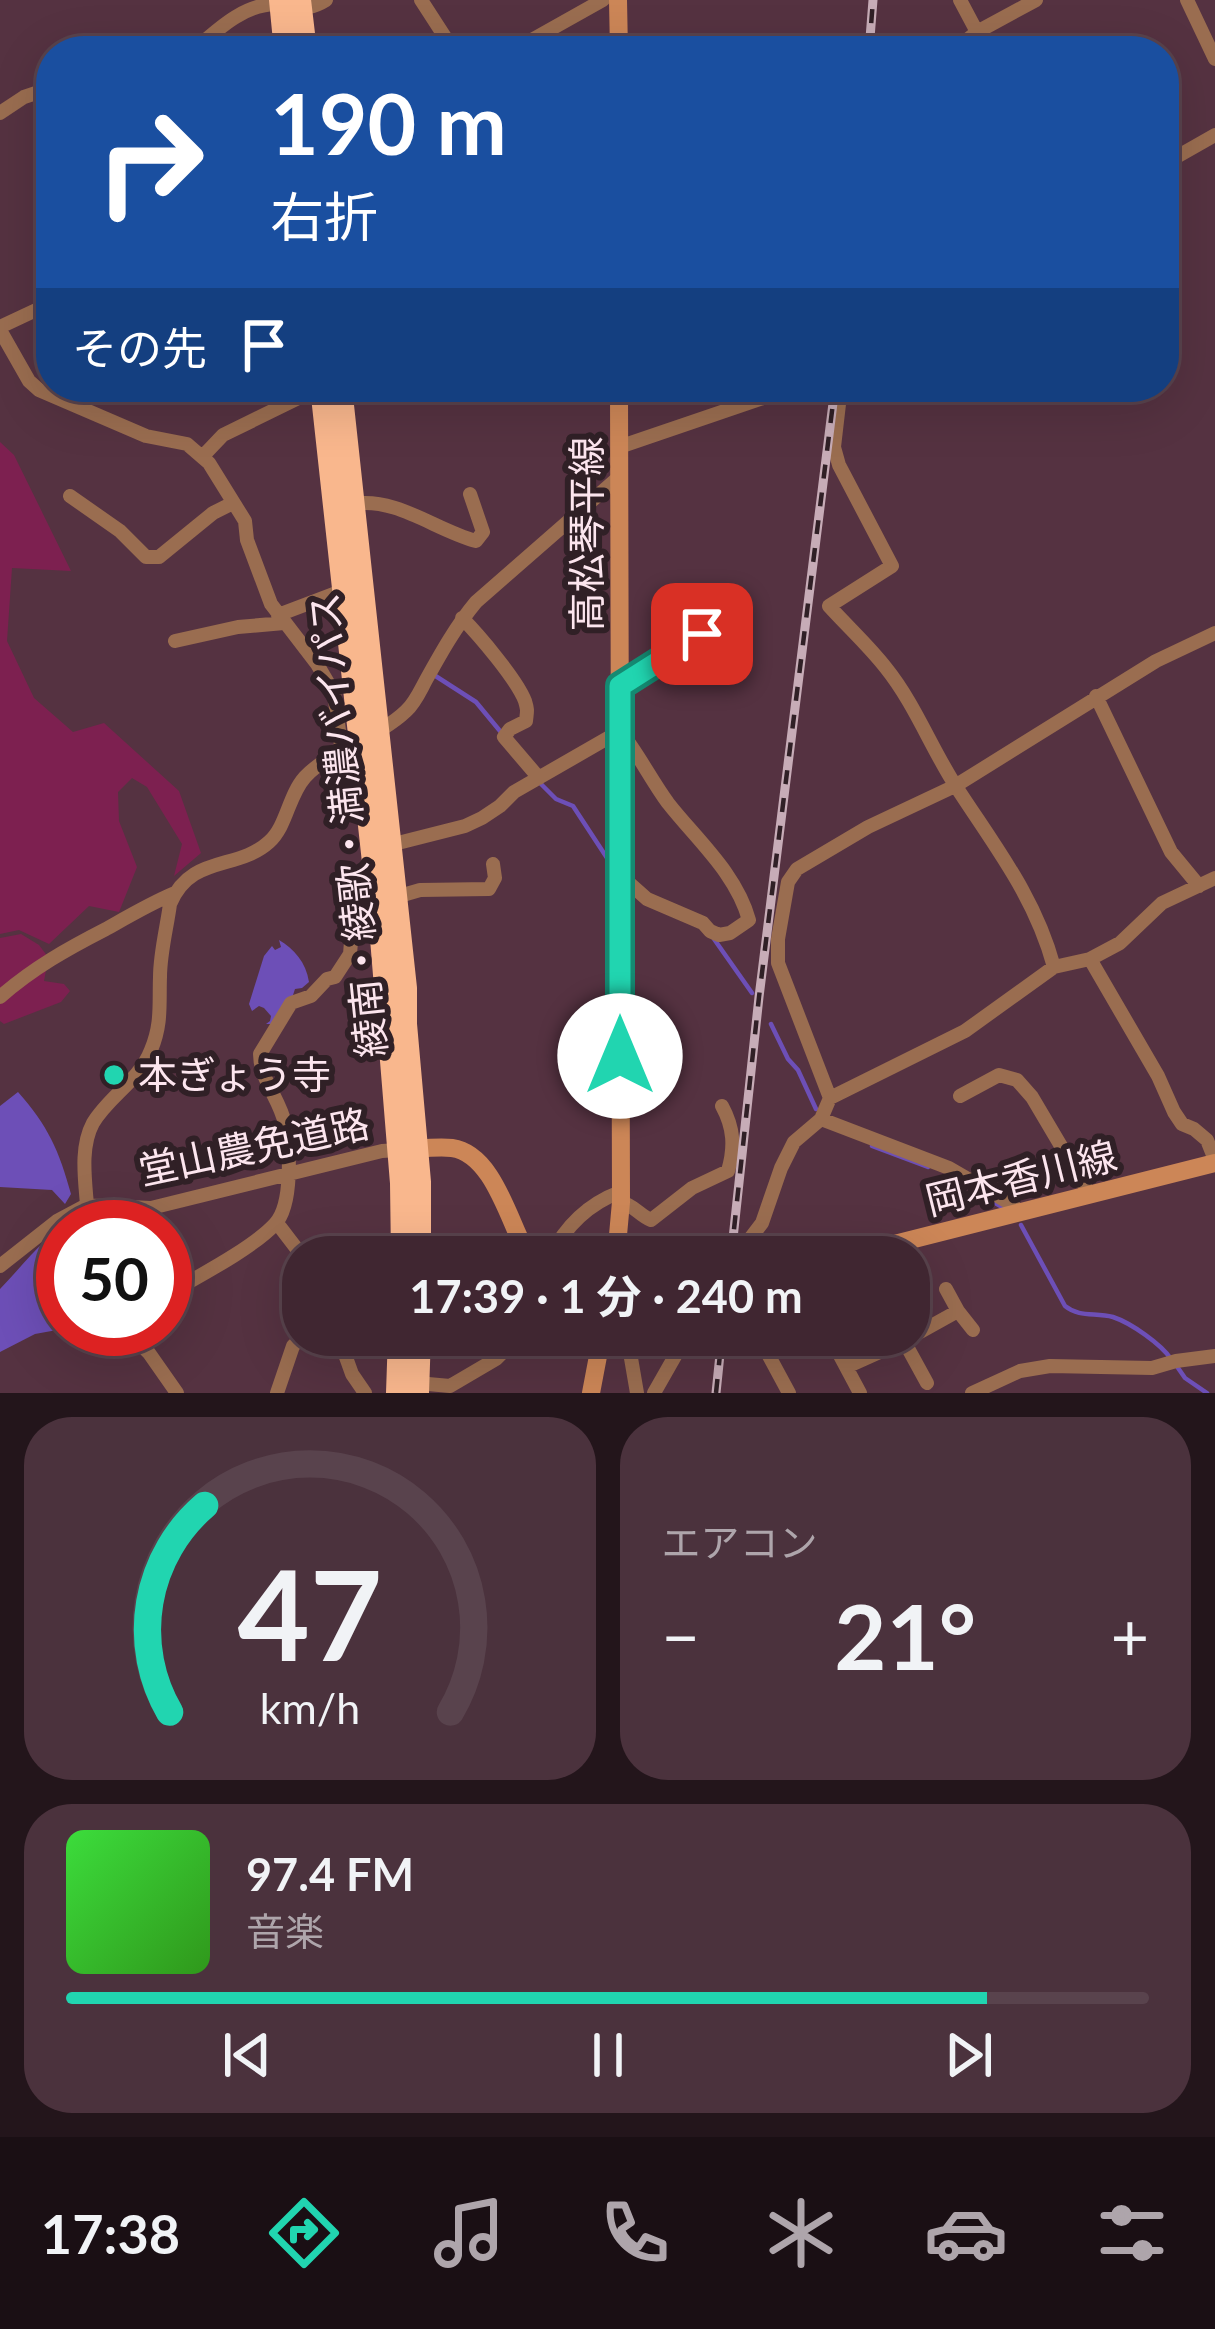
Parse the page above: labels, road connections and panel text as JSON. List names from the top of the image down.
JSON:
{
  "streets": {
    "highway": ["綾南・綾歌・満濃バイパス"],
    "main road": ["高松琴平線", "岡本香川線"],
    "street": ["堂山農免道路"]
  },
  "crossings": [
    ["綾南・綾歌・満濃バイパス", "堂山農免道路"]
  ],
  "places": ["本ぎょう寺"],
  "page": {
    "turn": ["190 m", "右折"],
    "then": "その先",
    "limit": "50",
    "trip": "17:39 · 1 分 · 240 m",
    "tile": "エアコン",
    "heat": ["−", "21°", "+"],
    "song": ["97.4 FM", "音楽"],
    "tabs": "17:38",
    "gauge": ["47", "km/h"]
  }
}
